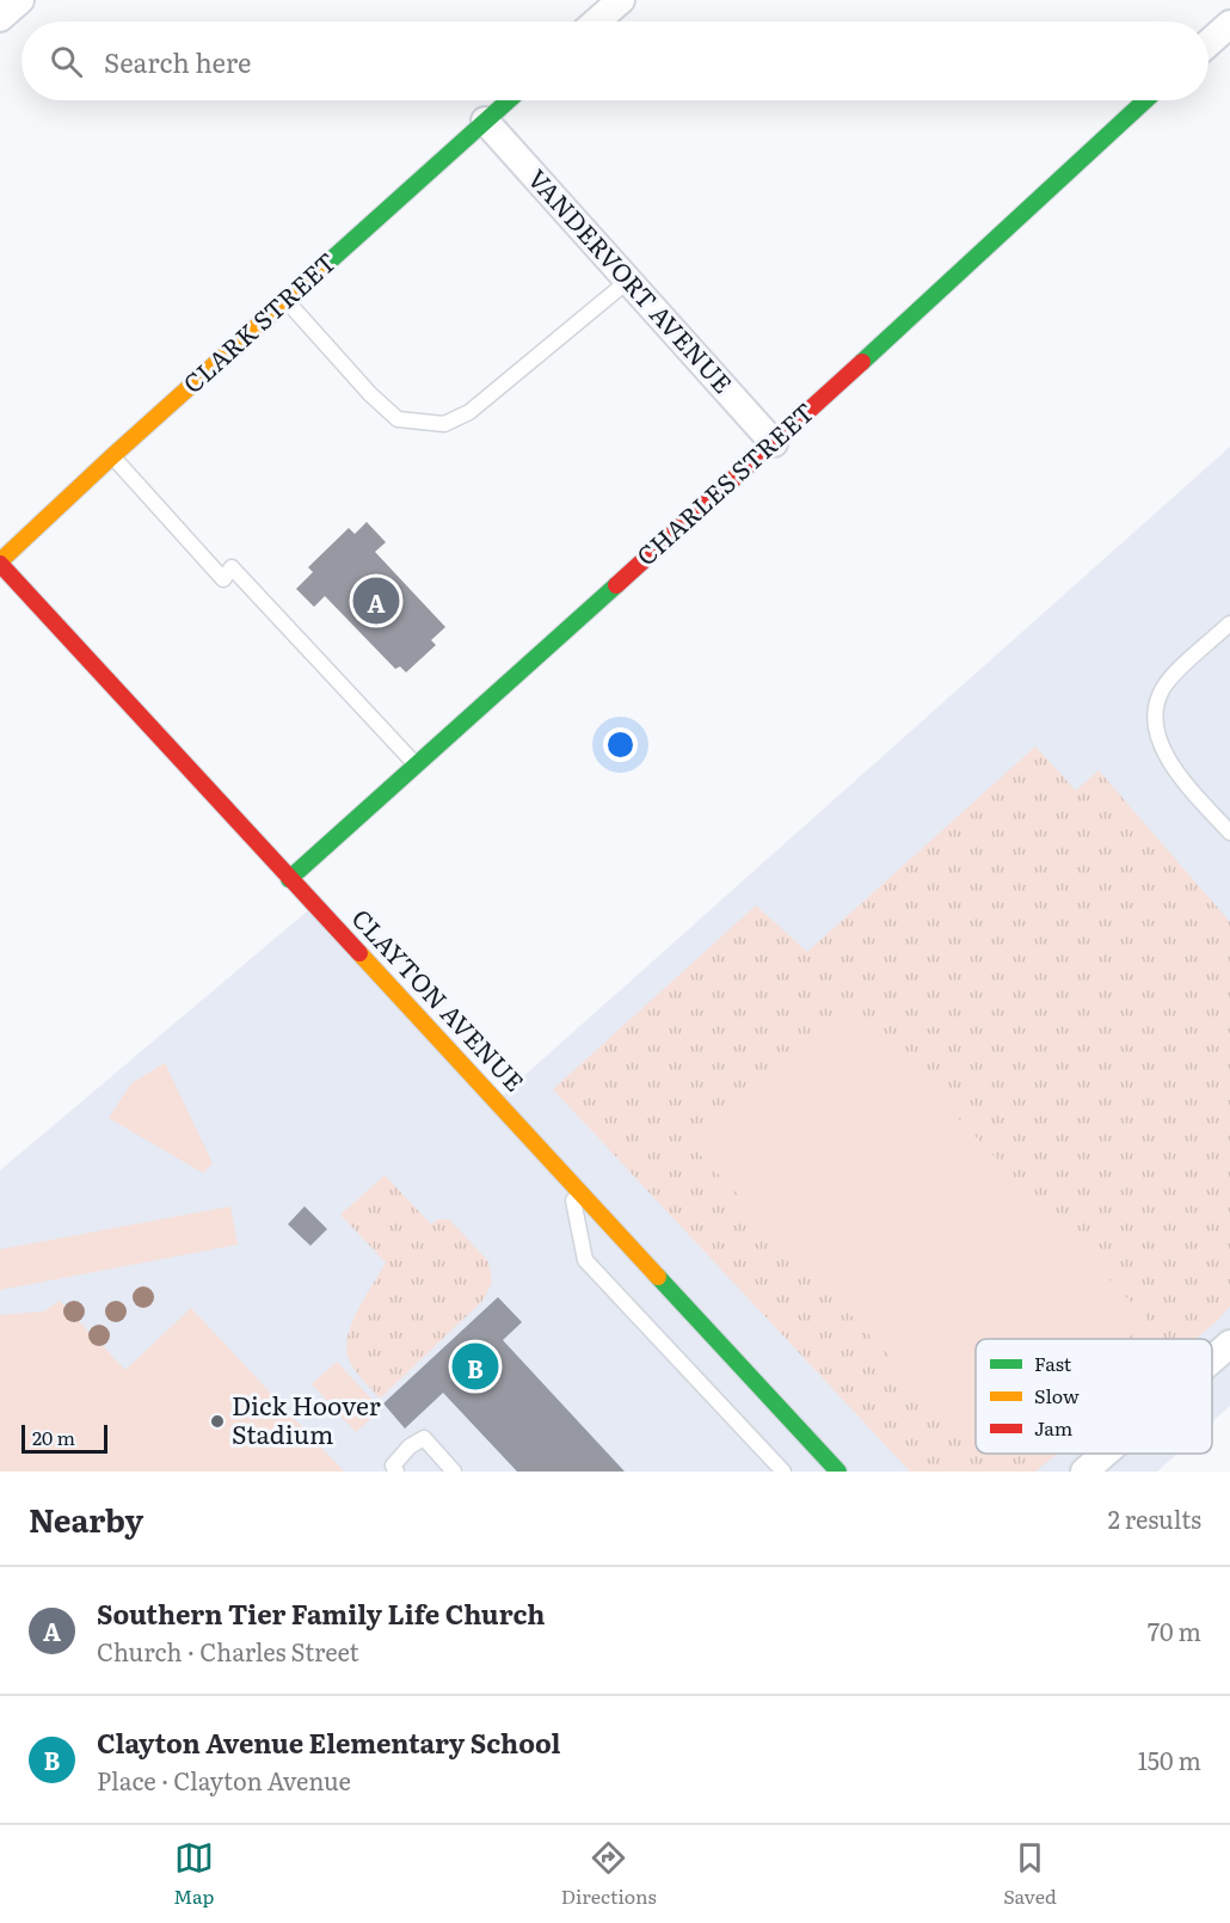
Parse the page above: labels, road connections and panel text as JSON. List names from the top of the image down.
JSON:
{
  "streets": {
    "street": [
      "VANDERVORT AVENUE",
      "CLARK STREET",
      "CHARLES STREET",
      "CLAYTON AVENUE"
    ]
  },
  "crossings": [
    ["VANDERVORT AVENUE", "CLARK STREET"],
    ["VANDERVORT AVENUE", "CHARLES STREET"],
    ["CLARK STREET", "CLAYTON AVENUE"],
    ["CHARLES STREET", "CLAYTON AVENUE"]
  ],
  "places": ["Dick Hoover Stadium"],
  "legend": ["Fast", "Slow", "Jam"],
  "scale_bar": "20 m",
  "page": {
    "search": "Search here",
    "pins": ["A", "B"],
    "scale": "20 m",
    "heading": ["Nearby", "2 results"],
    "list": [
      {
        "mark": "A",
        "name": "Southern Tier Family Life Church",
        "note": "Church · Charles Street",
        "value": "70 m"
      },
      {
        "mark": "B",
        "name": "Clayton Avenue Elementary School",
        "note": "Place · Clayton Avenue",
        "value": "150 m"
      }
    ],
    "nav": ["Map", "Directions", "Saved"]
  }
}
